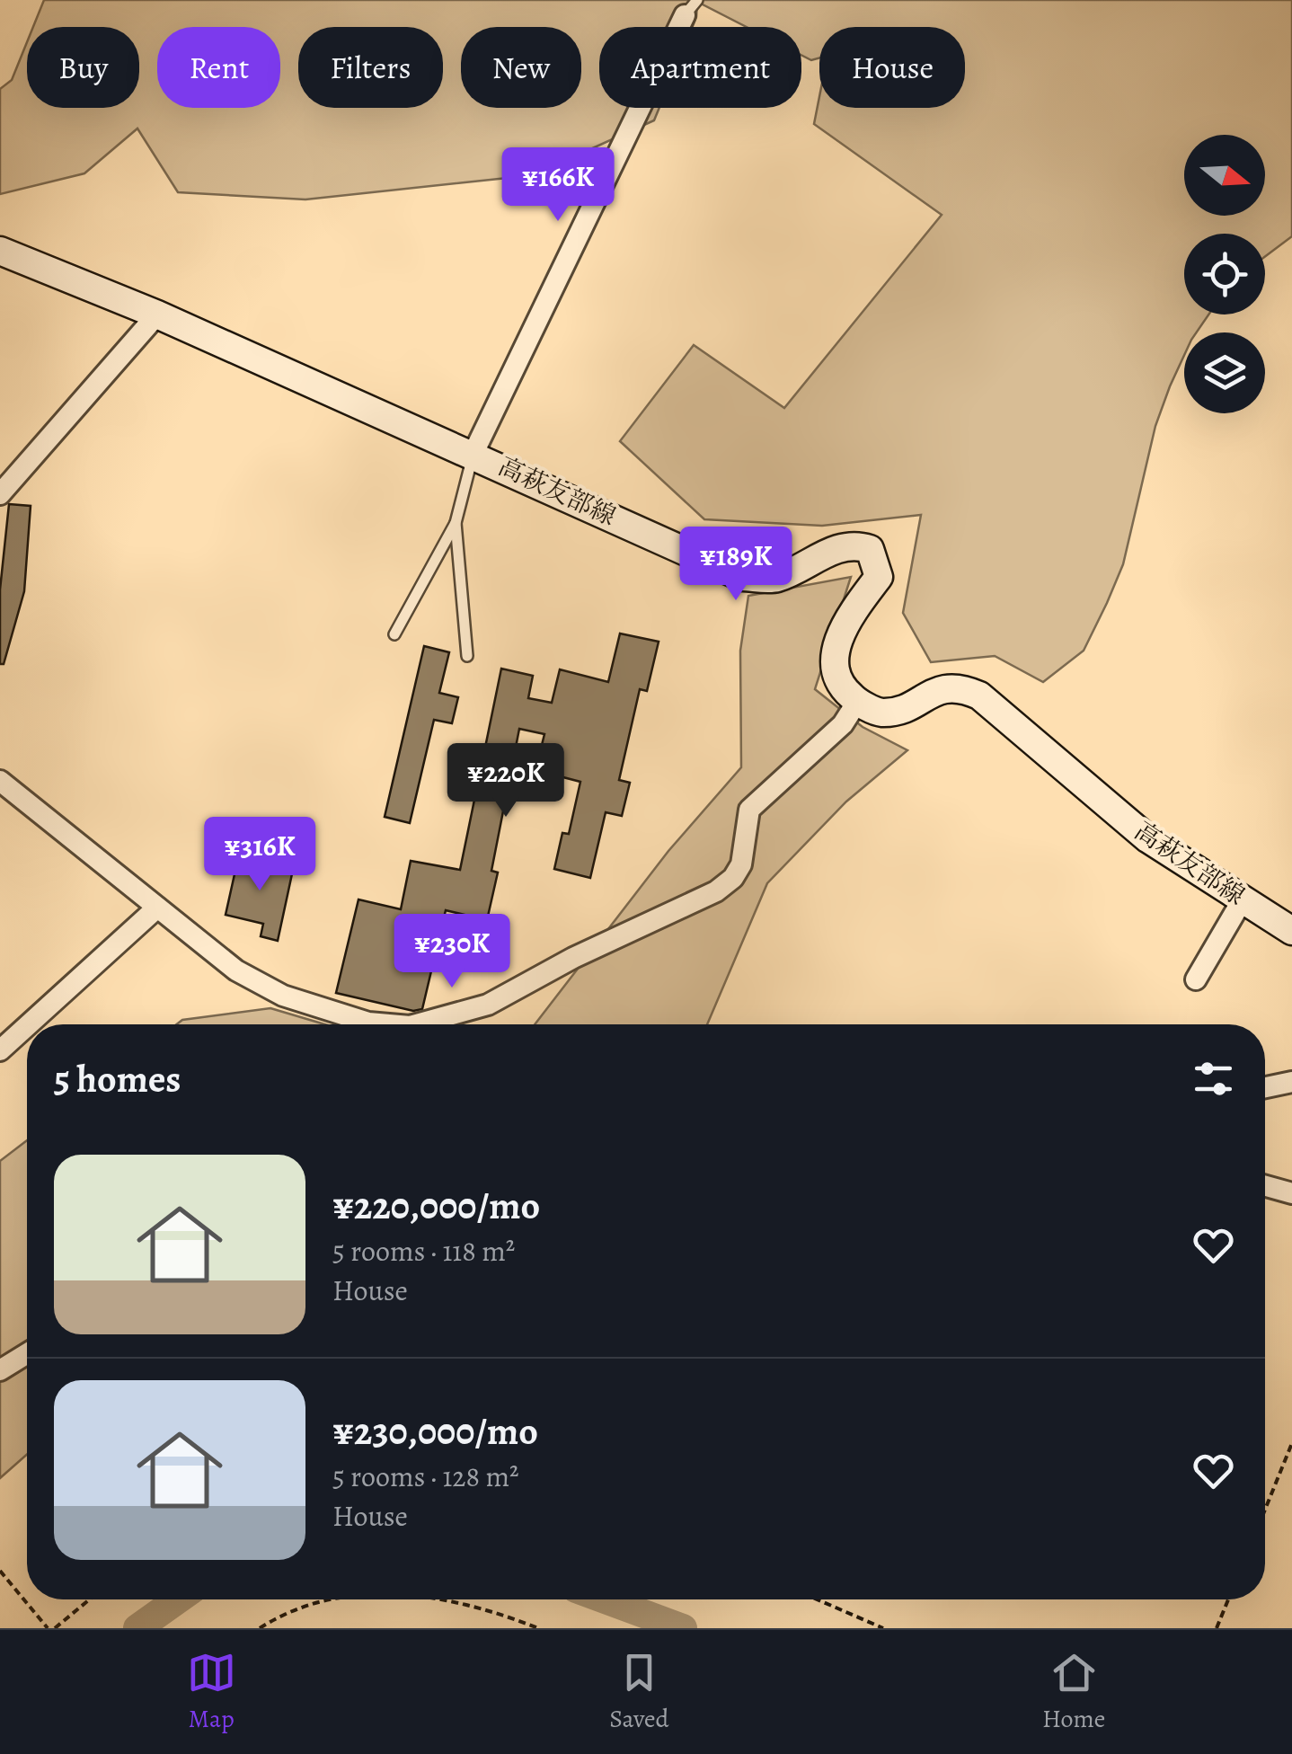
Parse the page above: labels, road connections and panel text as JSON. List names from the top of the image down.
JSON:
{
  "streets": {
    "main road": ["高萩友部線"]
  },
  "north": "right",
  "page": {
    "chip": [
      "Buy",
      "Rent",
      "Filters",
      "New",
      "Apartment",
      "House"
    ],
    "price": [
      "¥166K",
      "¥189K",
      "¥220K",
      "¥316K",
      "¥230K"
    ],
    "heading": "5 homes",
    "list": [
      {
        "name": "¥220,000/mo",
        "note": "5 rooms · 118 m² · House"
      },
      {
        "name": "¥230,000/mo",
        "note": "5 rooms · 128 m² · House"
      }
    ],
    "tabs": ["Map", "Saved", "Home"]
  }
}
